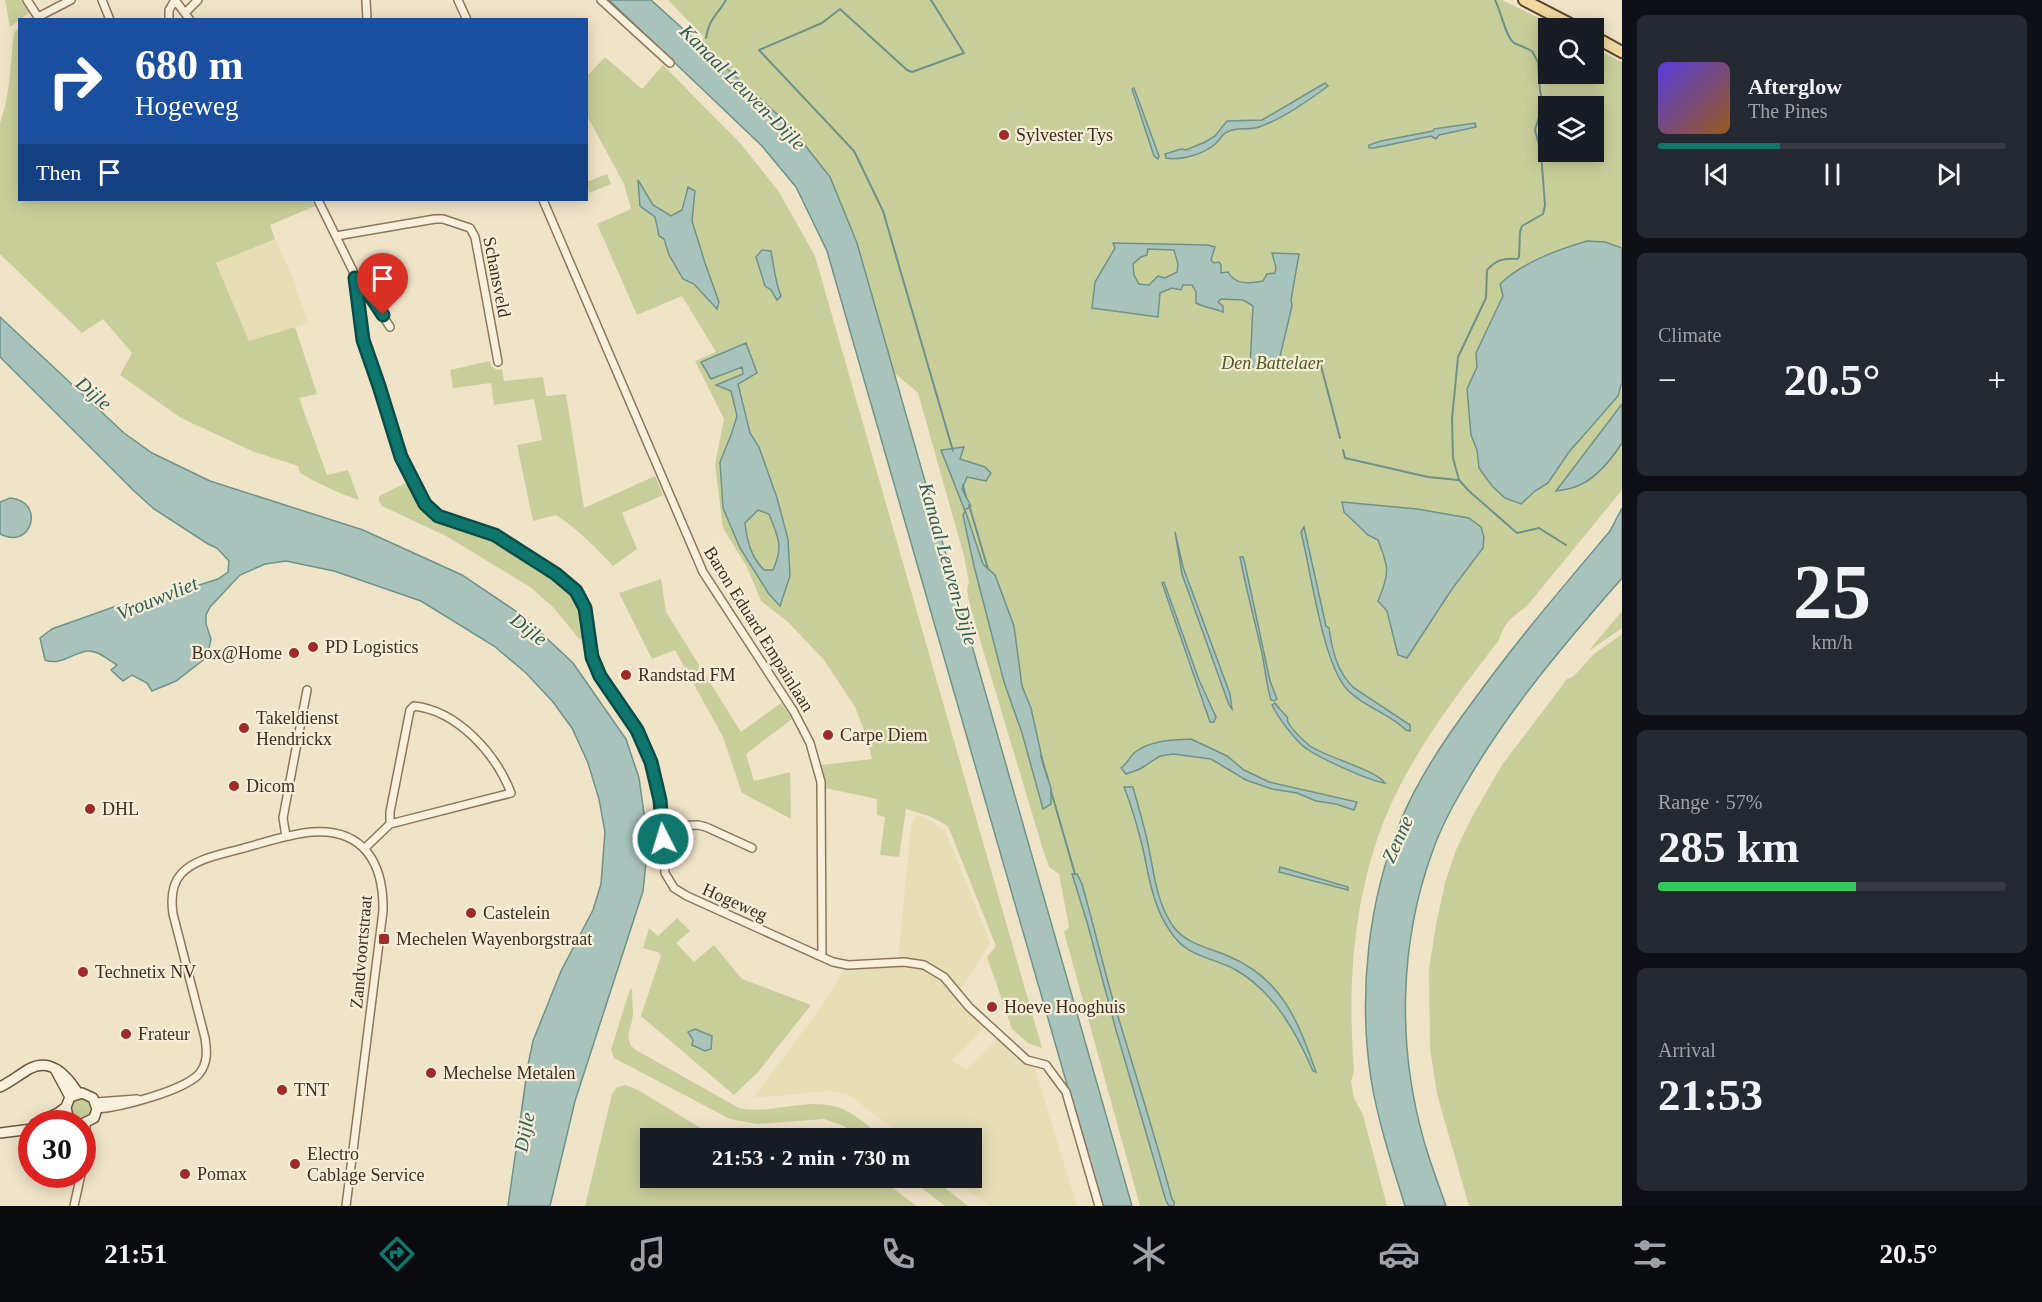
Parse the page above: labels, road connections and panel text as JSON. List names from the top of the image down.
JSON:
{
  "streets": {
    "street": [
      "Schansveld",
      "Baron Eduard Empainlaan",
      "Hogeweg",
      "Zandvoortstraat"
    ]
  },
  "crossings": [
    ["Schansveld", "Hogeweg"],
    ["Baron Eduard Empainlaan", "Hogeweg"]
  ],
  "water": [
    "Kanaal Leuven-Dijle",
    "Dijle",
    "Vrouwvliet",
    "Zenne"
  ],
  "parks": ["Den Battelaer"],
  "places": {
    "other": [
      "Sylvester Tys",
      "PD Logistics",
      "Box@Home",
      "Randstad FM",
      "Takeldienst Hendrickx",
      "Carpe Diem",
      "Dicom",
      "DHL",
      "Castelein",
      "Technetix NV",
      "Hoeve Hooghuis",
      "Frateur",
      "Mechelse Metalen",
      "TNT",
      "Electro Cablage Service",
      "Pomax"
    ],
    "transit": ["Mechelen Wayenborgstraat"]
  },
  "page": {
    "turn": ["680 m", "Hogeweg"],
    "song": ["Afterglow", "The Pines"],
    "then": "Then",
    "tile": [
      "Climate",
      ["25", "km/h"],
      ["Range · 57%", "285 km"],
      ["Arrival", "21:53"]
    ],
    "heat": ["−", "20.5°", "+"],
    "limit": "30",
    "trip": "21:53 · 2 min · 730 m",
    "tabs": ["21:51", "20.5°"]
  }
}
